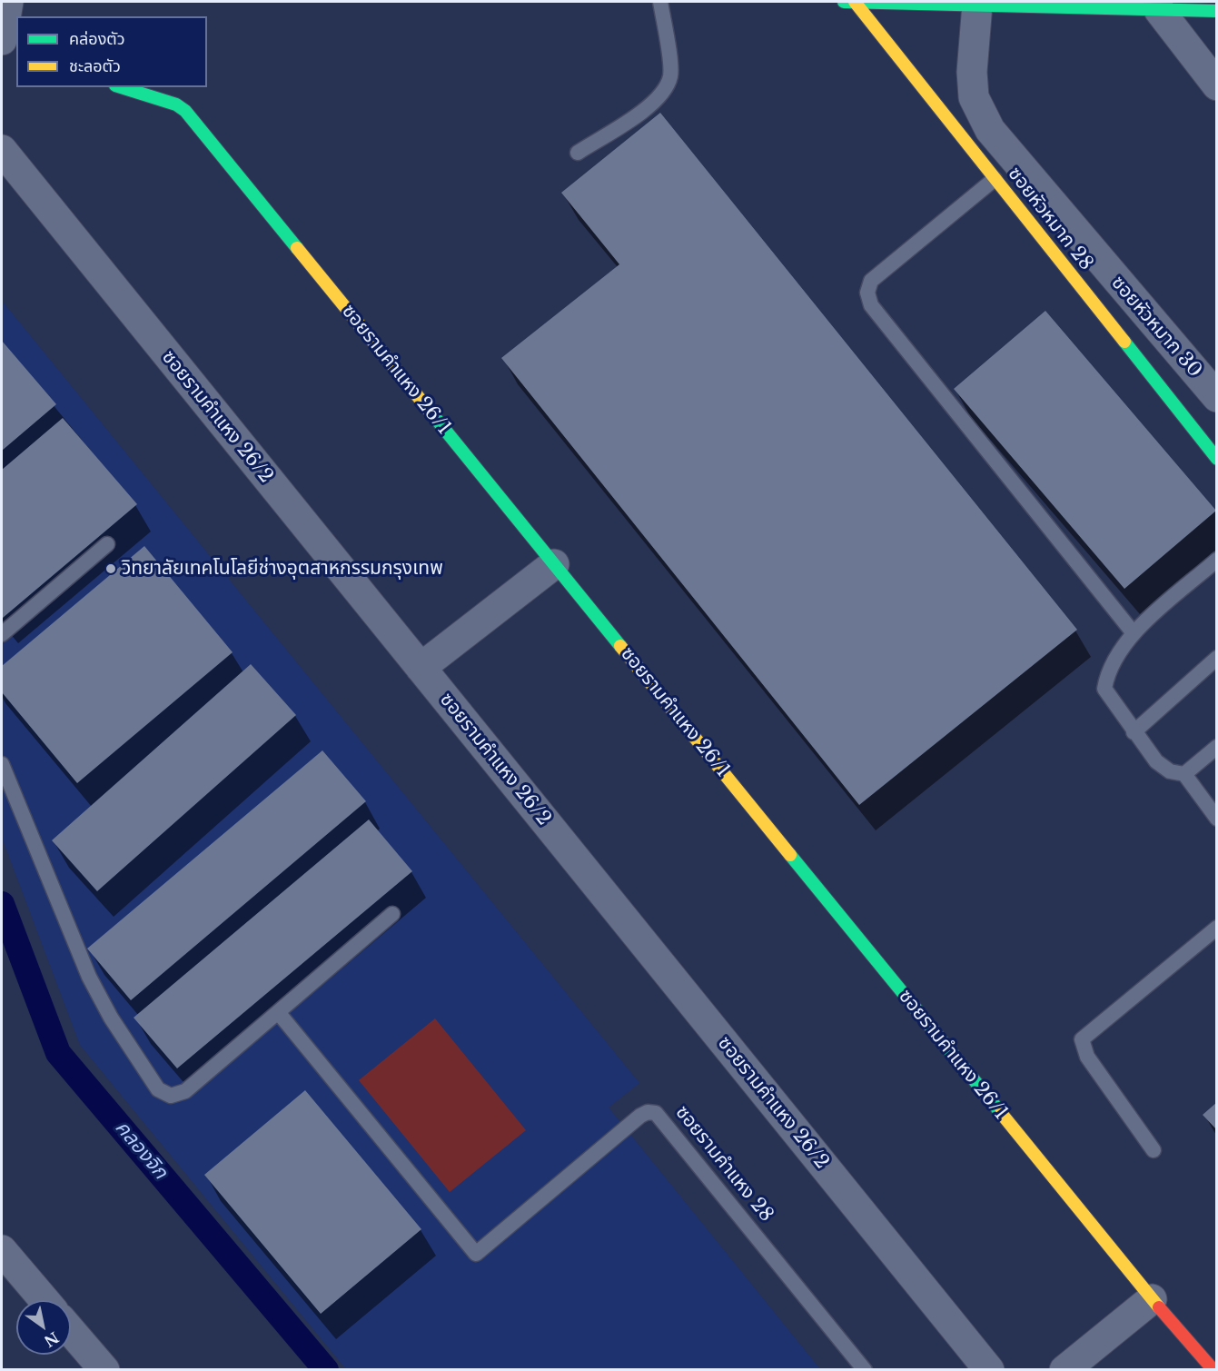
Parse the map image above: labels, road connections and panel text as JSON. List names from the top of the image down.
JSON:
{
  "streets": {
    "street": [
      "ซอยหัวหมาก 28",
      "ซอยหัวหมาก 30",
      "ซอยรามคำแหง 26/1",
      "ซอยรามคำแหง 26/2"
    ],
    "lane": ["ซอยรามคำแหง 28"]
  },
  "water": ["คลองจิก"],
  "places": ["วิทยาลัยเทคโนโลยีช่างอุตสาหกรรมกรุงเทพ"],
  "legend": ["คล่องตัว", "ชะลอตัว"],
  "north": "bottom right"
}
